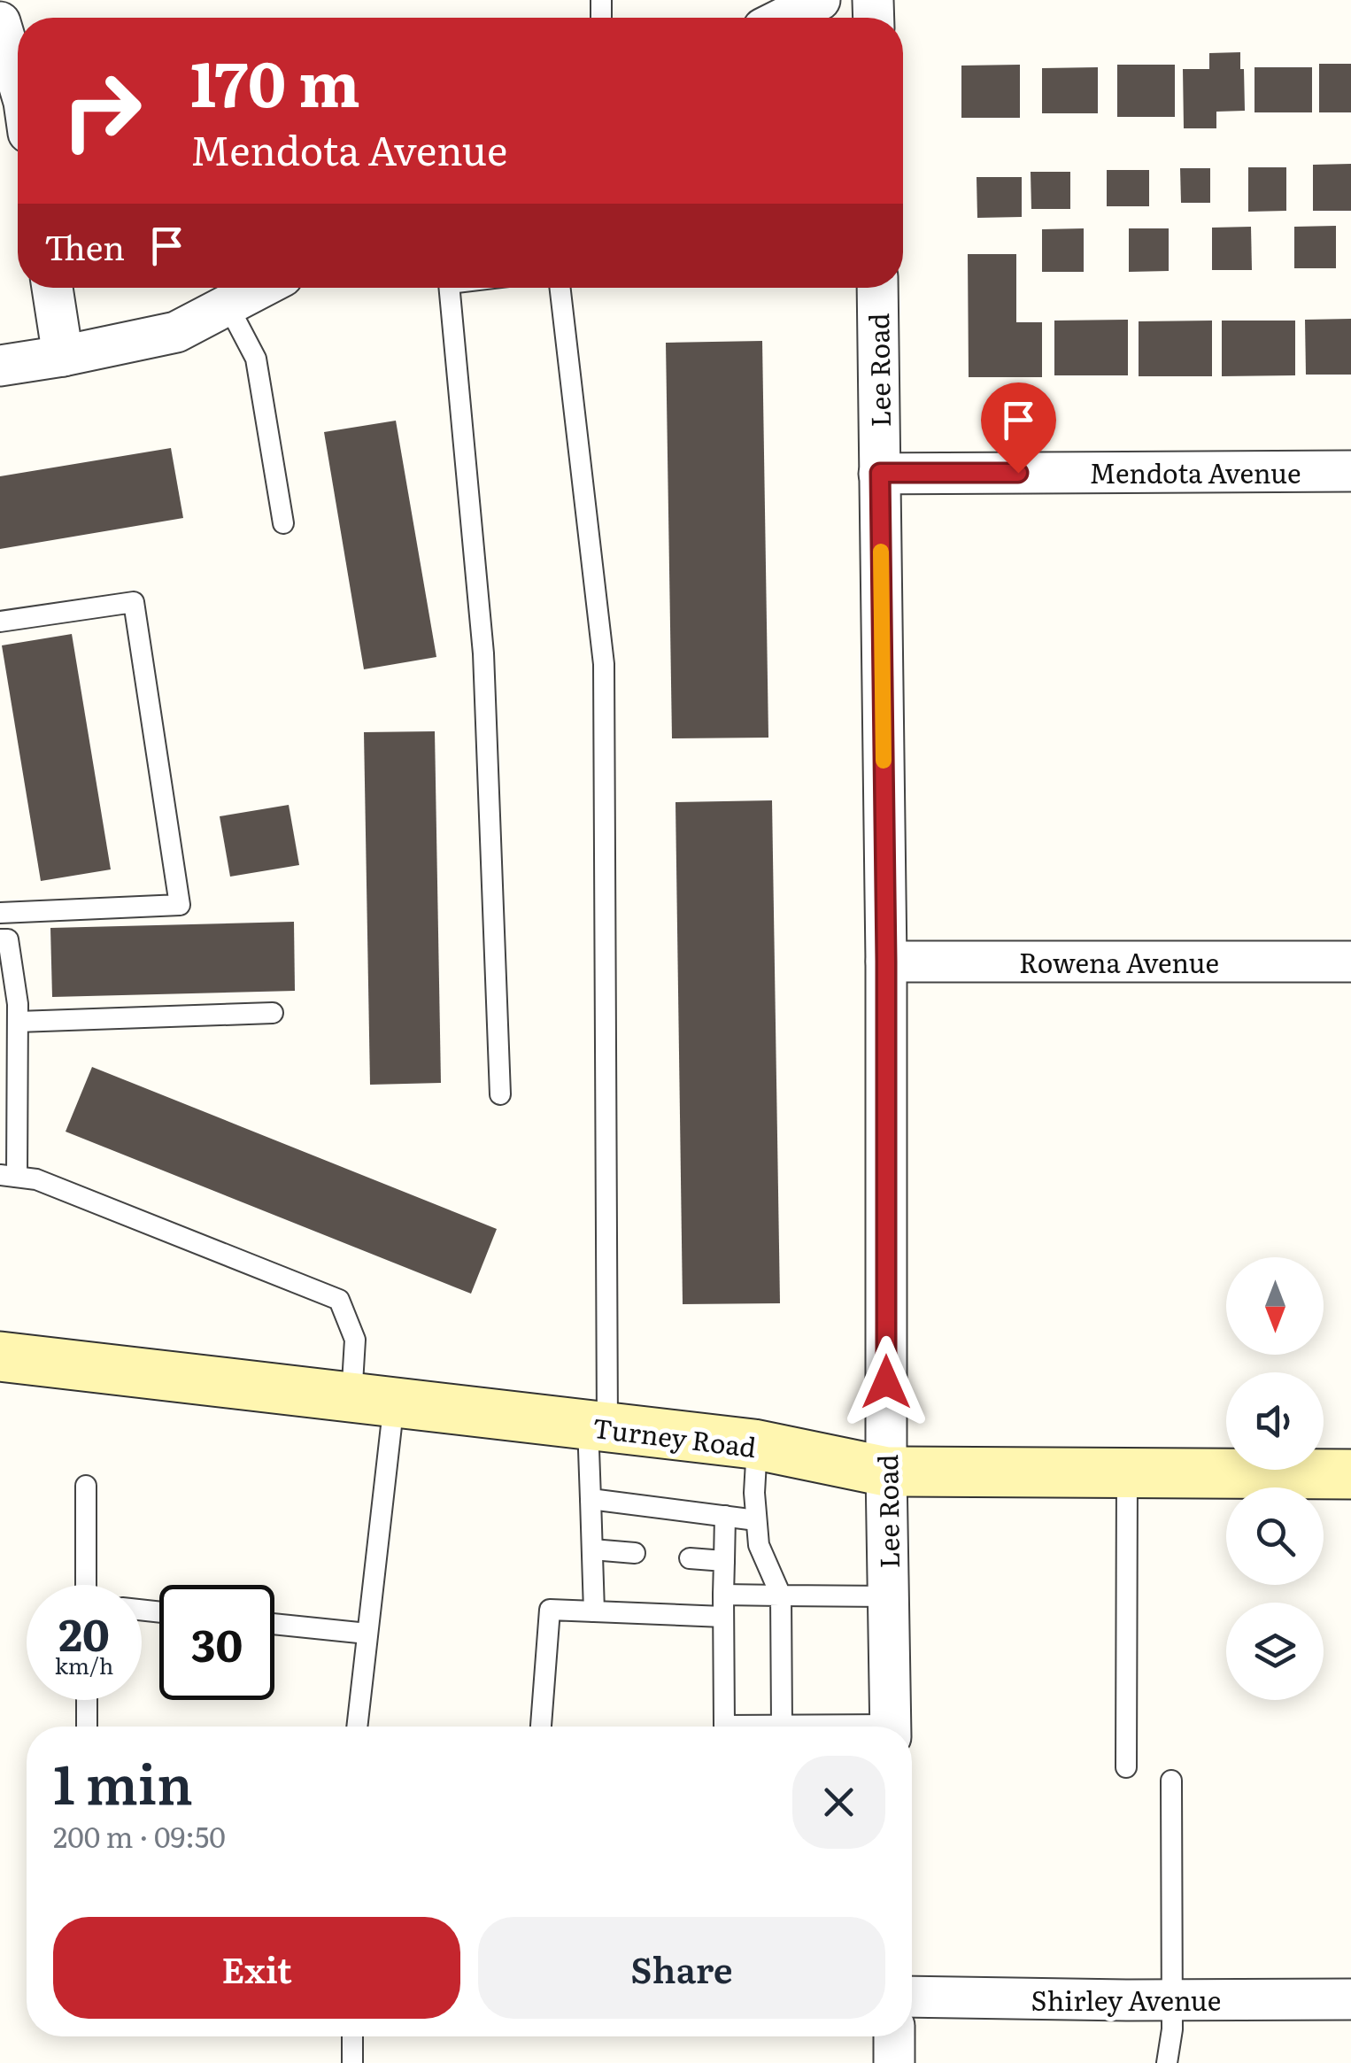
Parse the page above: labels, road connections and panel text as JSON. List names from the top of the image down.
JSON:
{
  "streets": {
    "street": [
      "Lee Road",
      "Mendota Avenue",
      "Rowena Avenue",
      "Turney Road",
      "Shirley Avenue"
    ]
  },
  "crossings": [
    ["Lee Road", "Mendota Avenue"],
    ["Lee Road", "Rowena Avenue"],
    ["Lee Road", "Turney Road"]
  ],
  "north": "bottom",
  "page": {
    "turn": ["170 m", "Mendota Avenue"],
    "then": "Then",
    "speed": "20 km/h",
    "limit": "30",
    "heading": ["1 min", "200 m · 09:50"],
    "buttons": ["Exit", "Share"]
  }
}
